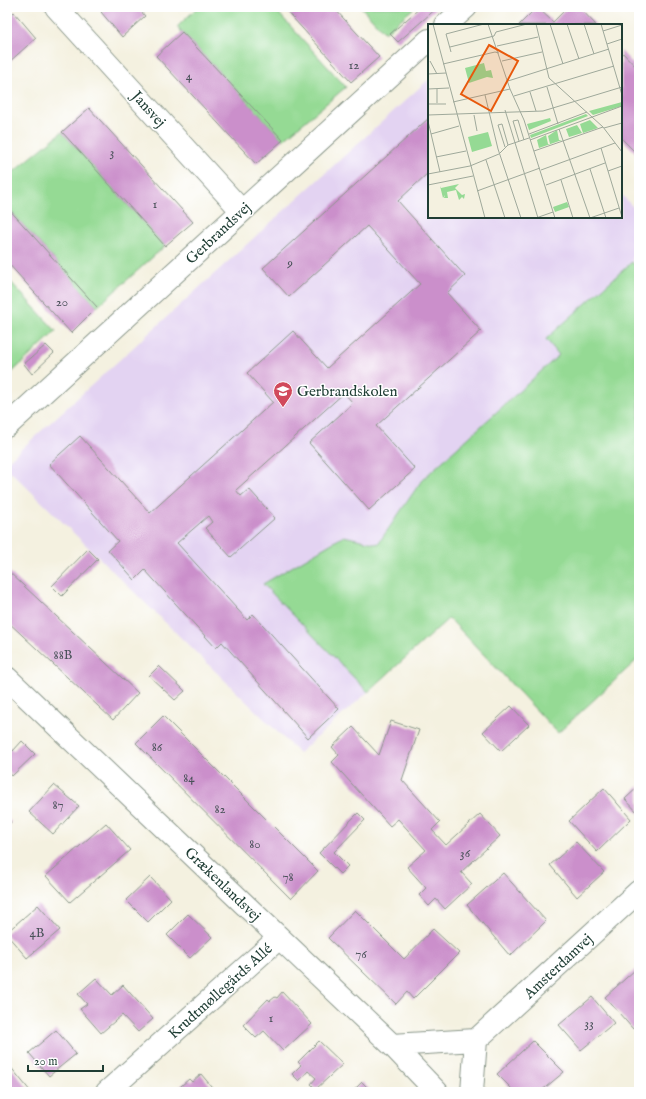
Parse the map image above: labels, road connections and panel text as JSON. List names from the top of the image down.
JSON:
{
  "streets": {
    "street": [
      "Jansvej",
      "Gerbrandsvej",
      "Grækenlandsvej",
      "Amsterdamvej",
      "Krudtmøllegårds Allé"
    ]
  },
  "crossings": [
    ["Jansvej", "Gerbrandsvej"],
    ["Grækenlandsvej", "Krudtmøllegårds Allé"]
  ],
  "places": {
    "school or university": ["Gerbrandskolen"]
  },
  "house_numbers": [
    "12",
    "4",
    "3",
    "1",
    "9",
    "20",
    "88B",
    "86",
    "84",
    "87",
    "82",
    "80",
    "36",
    "78",
    "4B",
    "76",
    "1",
    "33"
  ],
  "scale_bar": "20 m"
}
